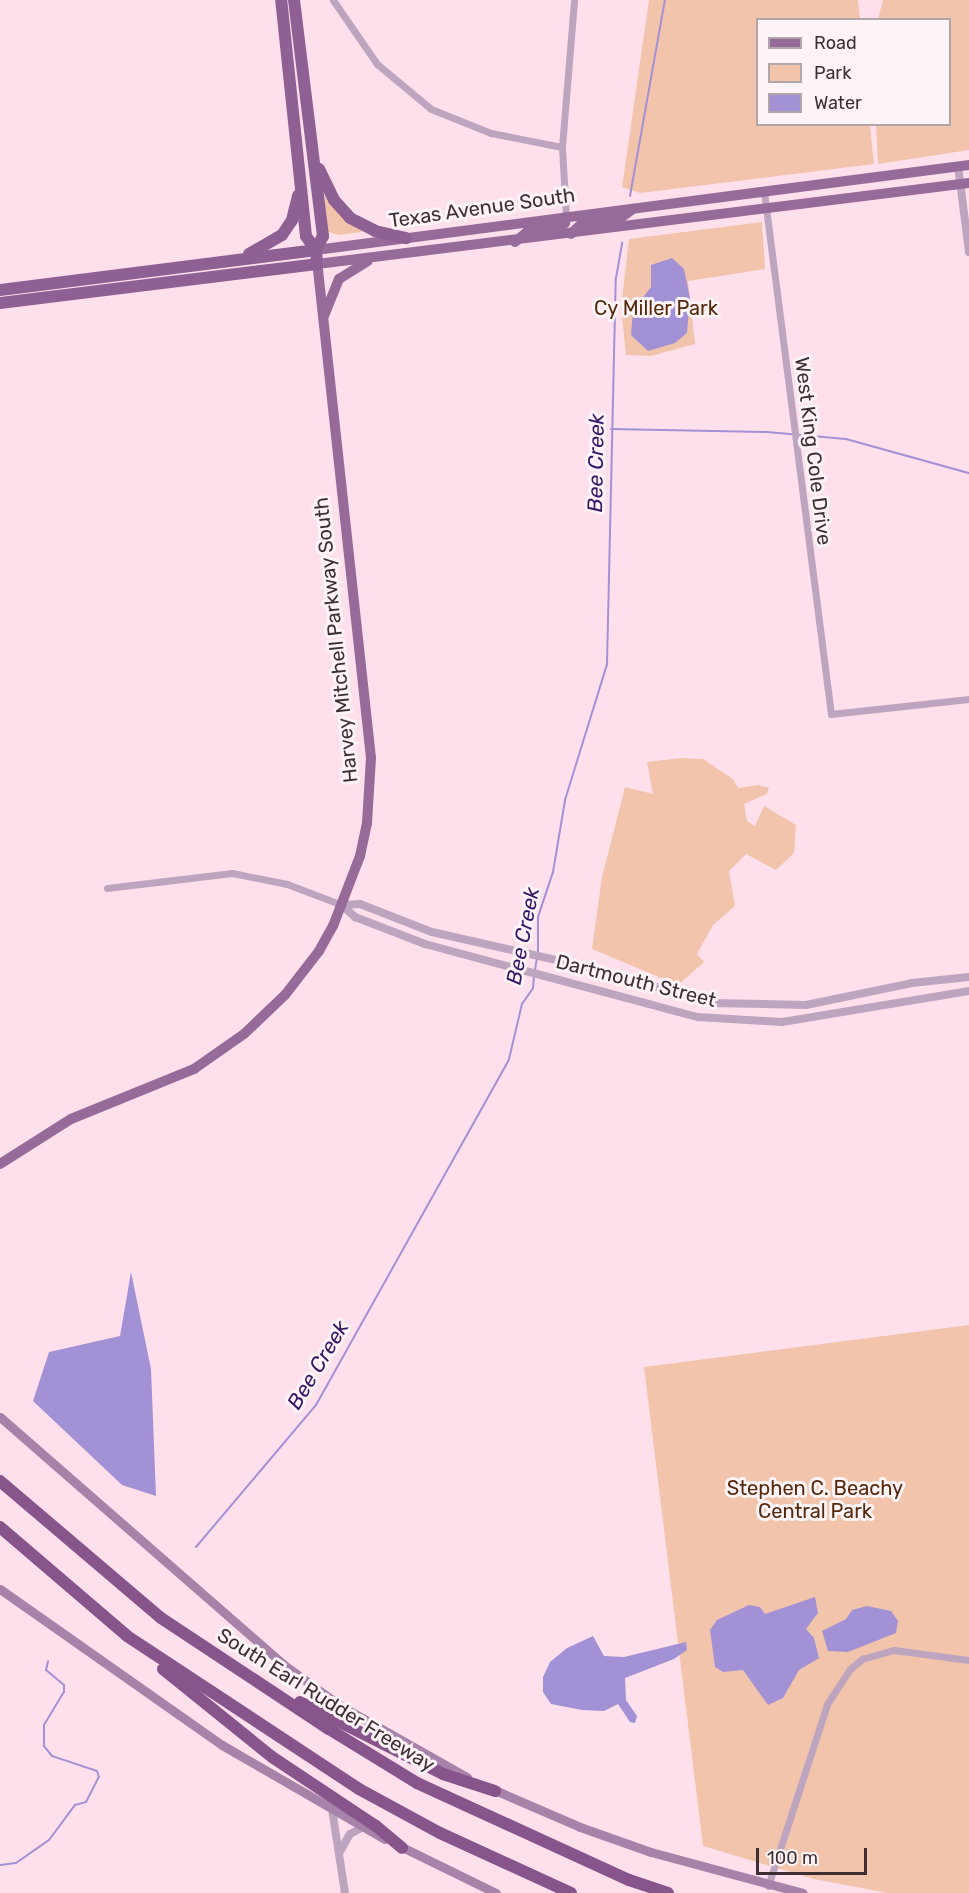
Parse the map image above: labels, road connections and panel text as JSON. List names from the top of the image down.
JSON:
{
  "streets": {
    "highway": ["Texas Avenue South", "Harvey Mitchell Parkway South", "South Earl Rudder Freeway"],
    "street": ["West King Cole Drive", "Dartmouth Street"]
  },
  "crossings": [
    ["Texas Avenue South", "West King Cole Drive"],
    ["Texas Avenue South", "Harvey Mitchell Parkway South"],
    ["Harvey Mitchell Parkway South", "Dartmouth Street"]
  ],
  "water": ["Bee Creek"],
  "parks": ["Cy Miller Park", "Stephen C. Beachy Central Park"],
  "legend": ["Road", "Park", "Water"],
  "scale_bar": "100 m"
}
